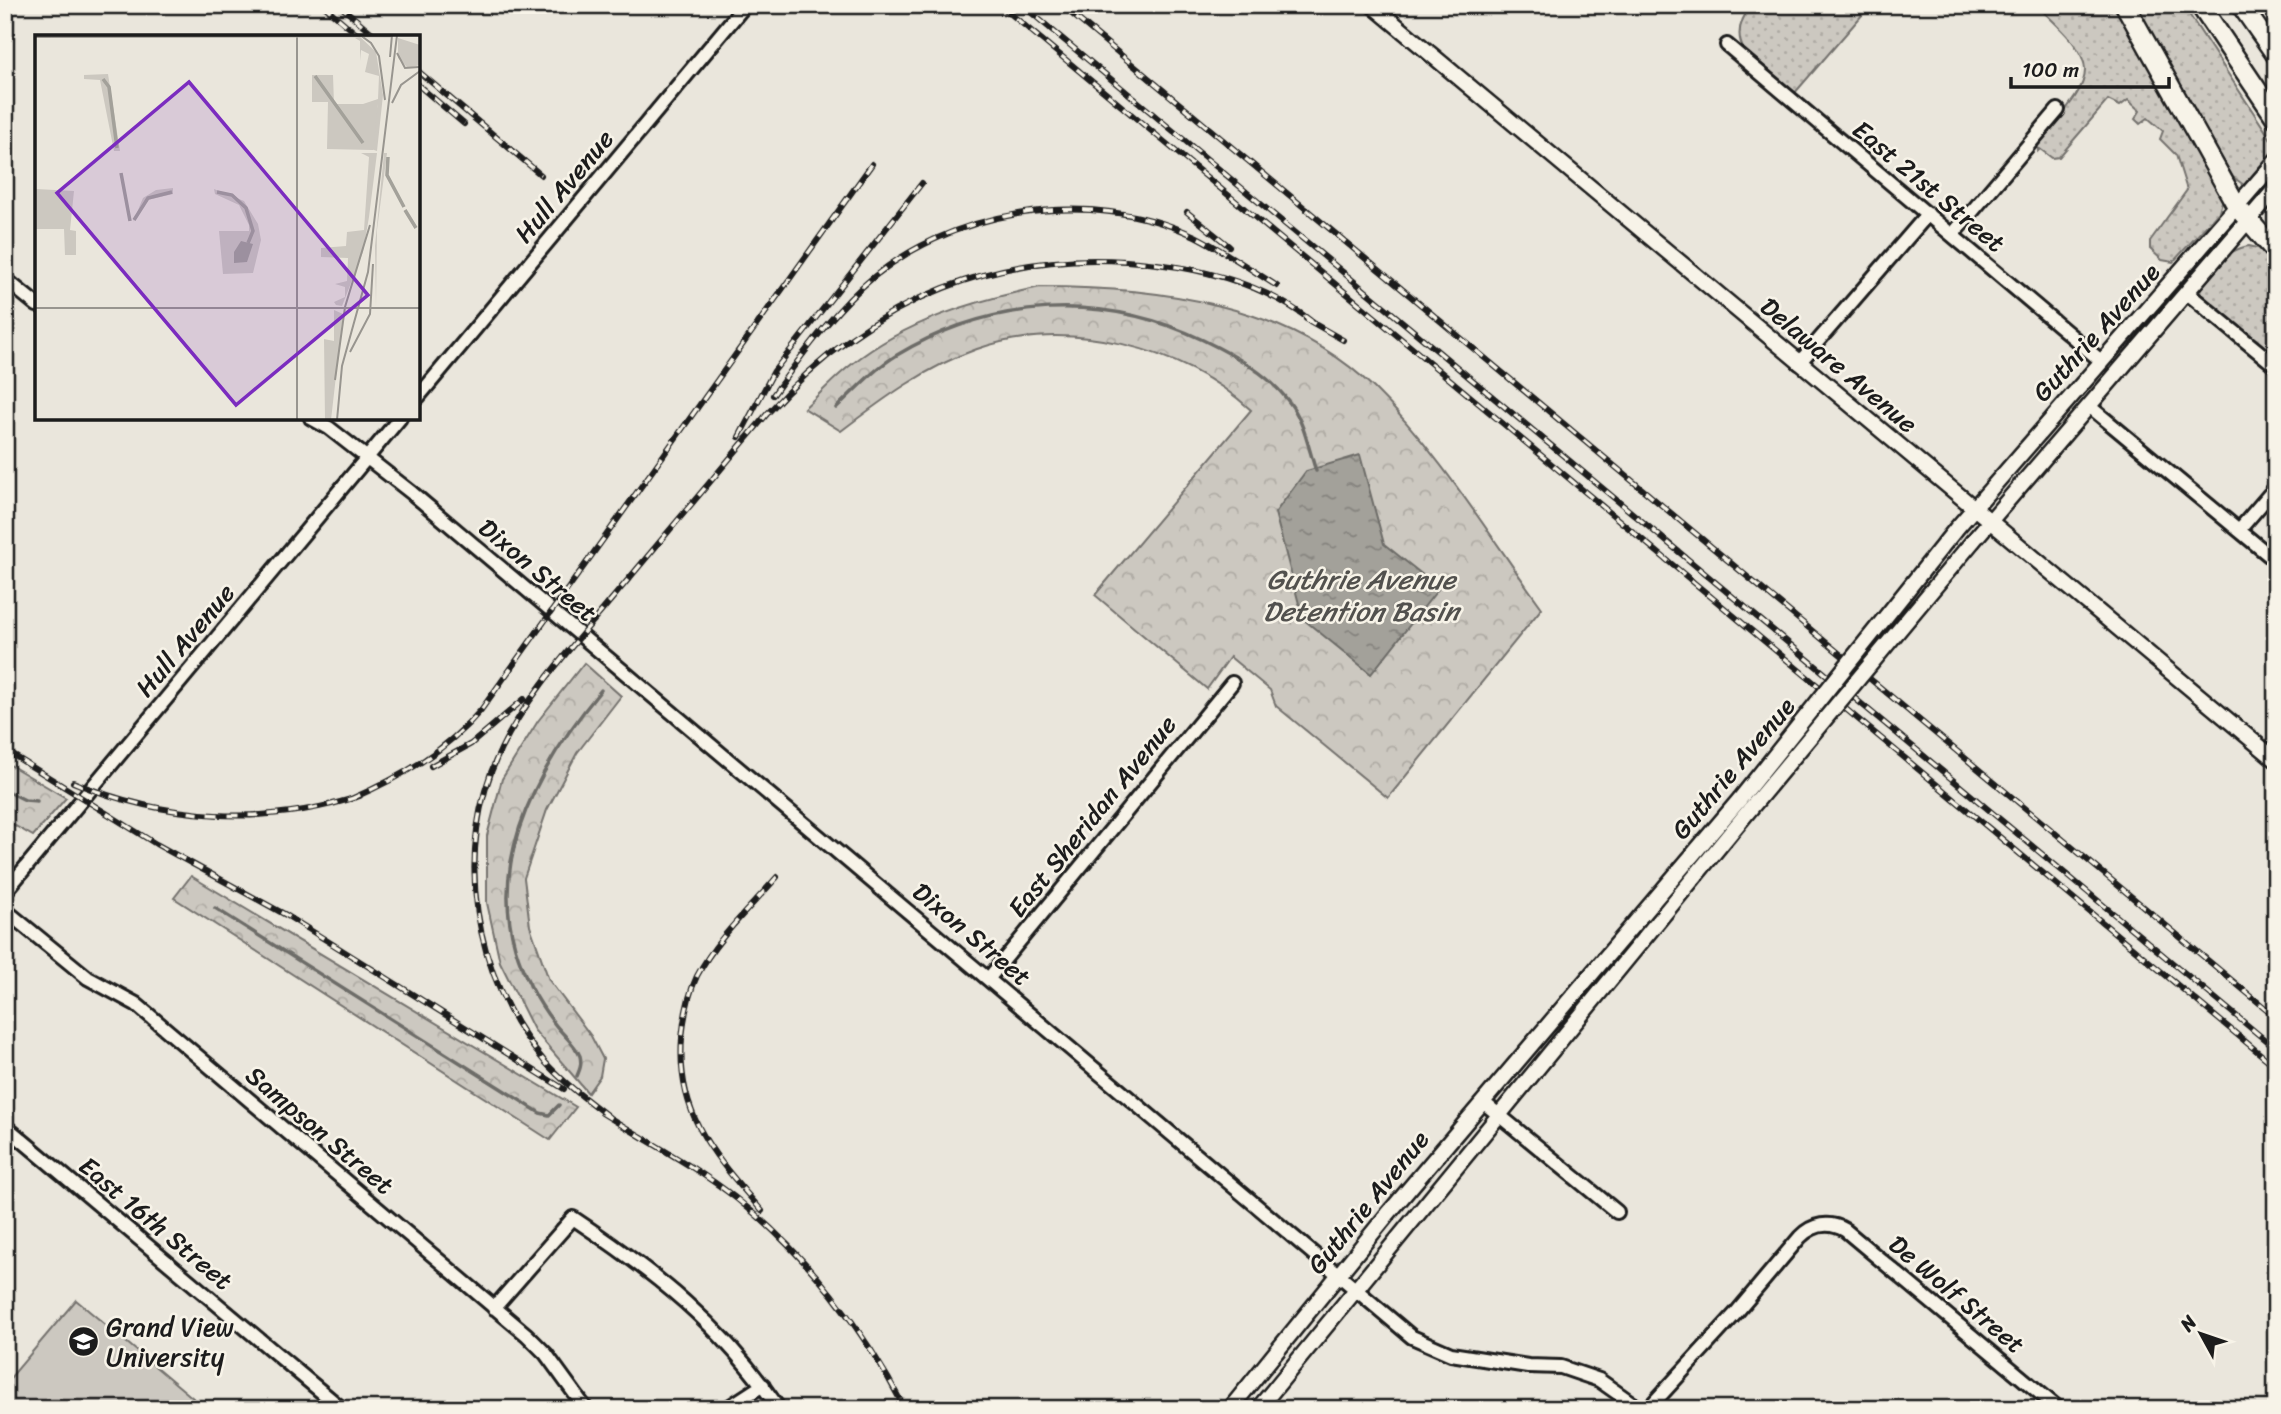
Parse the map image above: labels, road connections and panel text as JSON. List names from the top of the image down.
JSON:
{
  "streets": {
    "main road": ["Guthrie Avenue", "Delaware Avenue"],
    "street": [
      "Hull Avenue",
      "East 21st Street",
      "Dixon Street",
      "East Sheridan Avenue",
      "Sampson Street",
      "East 16th Street",
      "De Wolf Street"
    ]
  },
  "crossings": [
    ["Hull Avenue", "Dixon Street"],
    ["East 21st Street", "Guthrie Avenue"],
    ["Guthrie Avenue", "Delaware Avenue"],
    ["Guthrie Avenue", "Dixon Street"],
    ["Dixon Street", "East Sheridan Avenue"]
  ],
  "water": ["Guthrie Avenue Detention Basin"],
  "places": {
    "school or university": ["Grand View University"]
  },
  "scale_bar": "100 m",
  "north": "top left"
}
